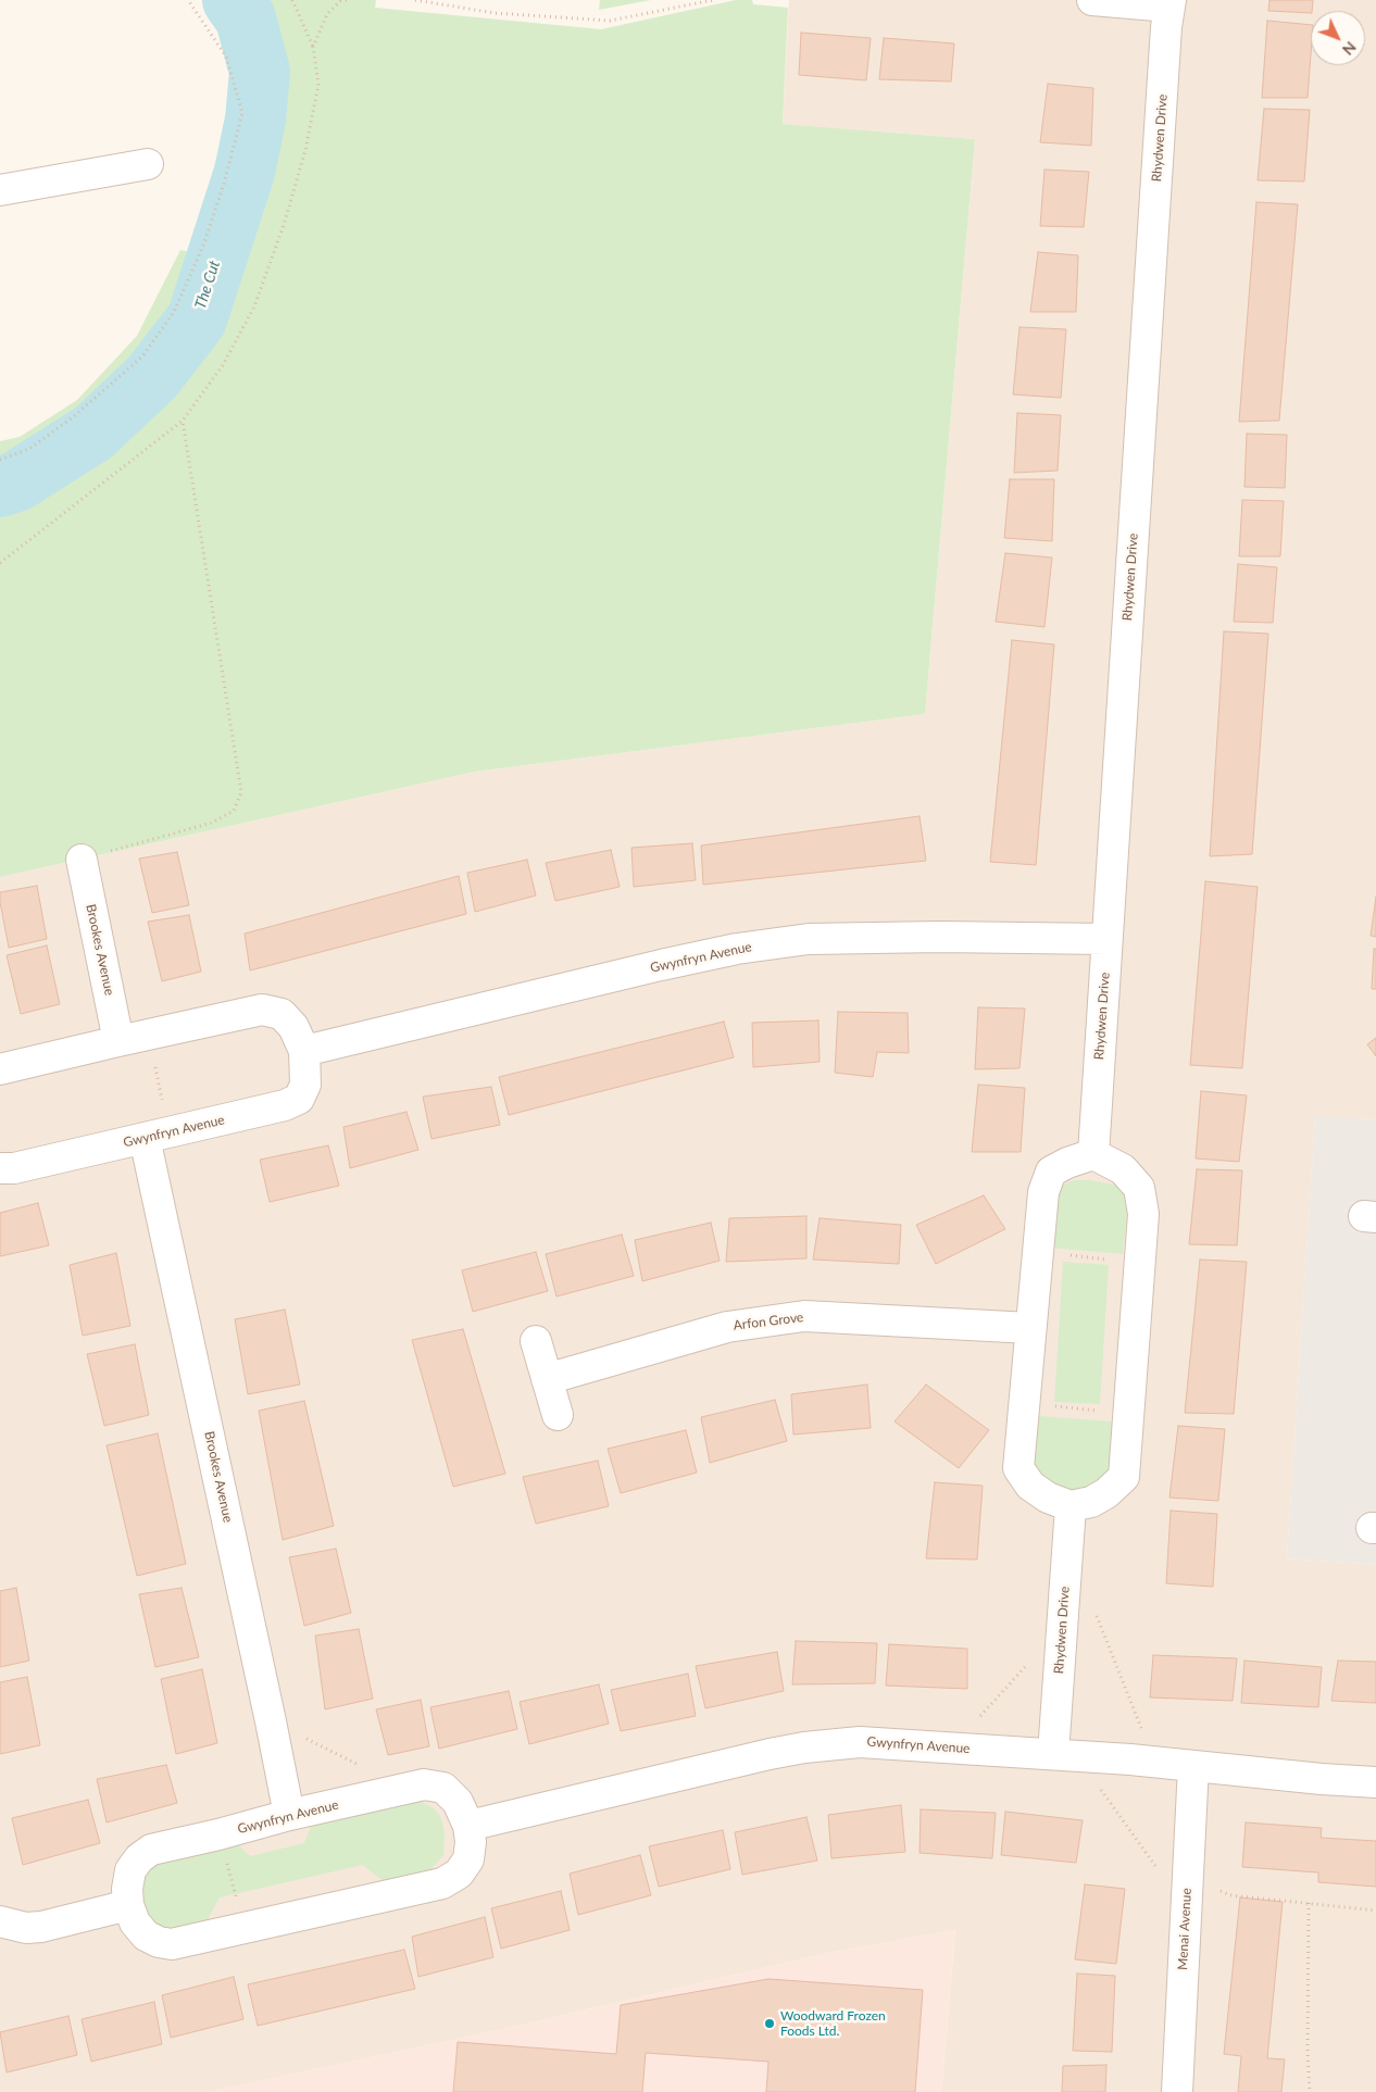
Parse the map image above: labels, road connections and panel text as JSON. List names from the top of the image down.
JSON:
{
  "streets": {
    "street": [
      "Rhydwen Drive",
      "Brookes Avenue",
      "Gwynfryn Avenue",
      "Arfon Grove",
      "Menai Avenue"
    ]
  },
  "crossings": [
    ["Rhydwen Drive", "Gwynfryn Avenue"],
    ["Brookes Avenue", "Gwynfryn Avenue"],
    ["Gwynfryn Avenue", "Menai Avenue"]
  ],
  "water": ["The Cut"],
  "places": ["Woodward Frozen Foods Ltd."],
  "north": "bottom right"
}
